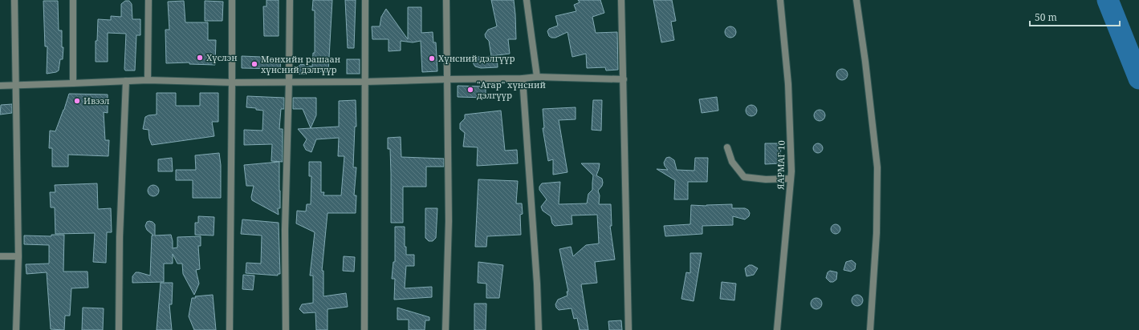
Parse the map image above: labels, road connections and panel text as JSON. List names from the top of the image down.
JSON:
{
  "streets": {
    "street": ["ЯАРМАГ 10"]
  },
  "places": [
    "Хүслэн",
    "Хүнсний дэлгүүр",
    "Мөнхийн рашаан хүнсний дэлгүүр",
    "\"Агар\" хүнсний дэлгүүр",
    "Ивээл"
  ],
  "scale_bar": "50 m"
}
